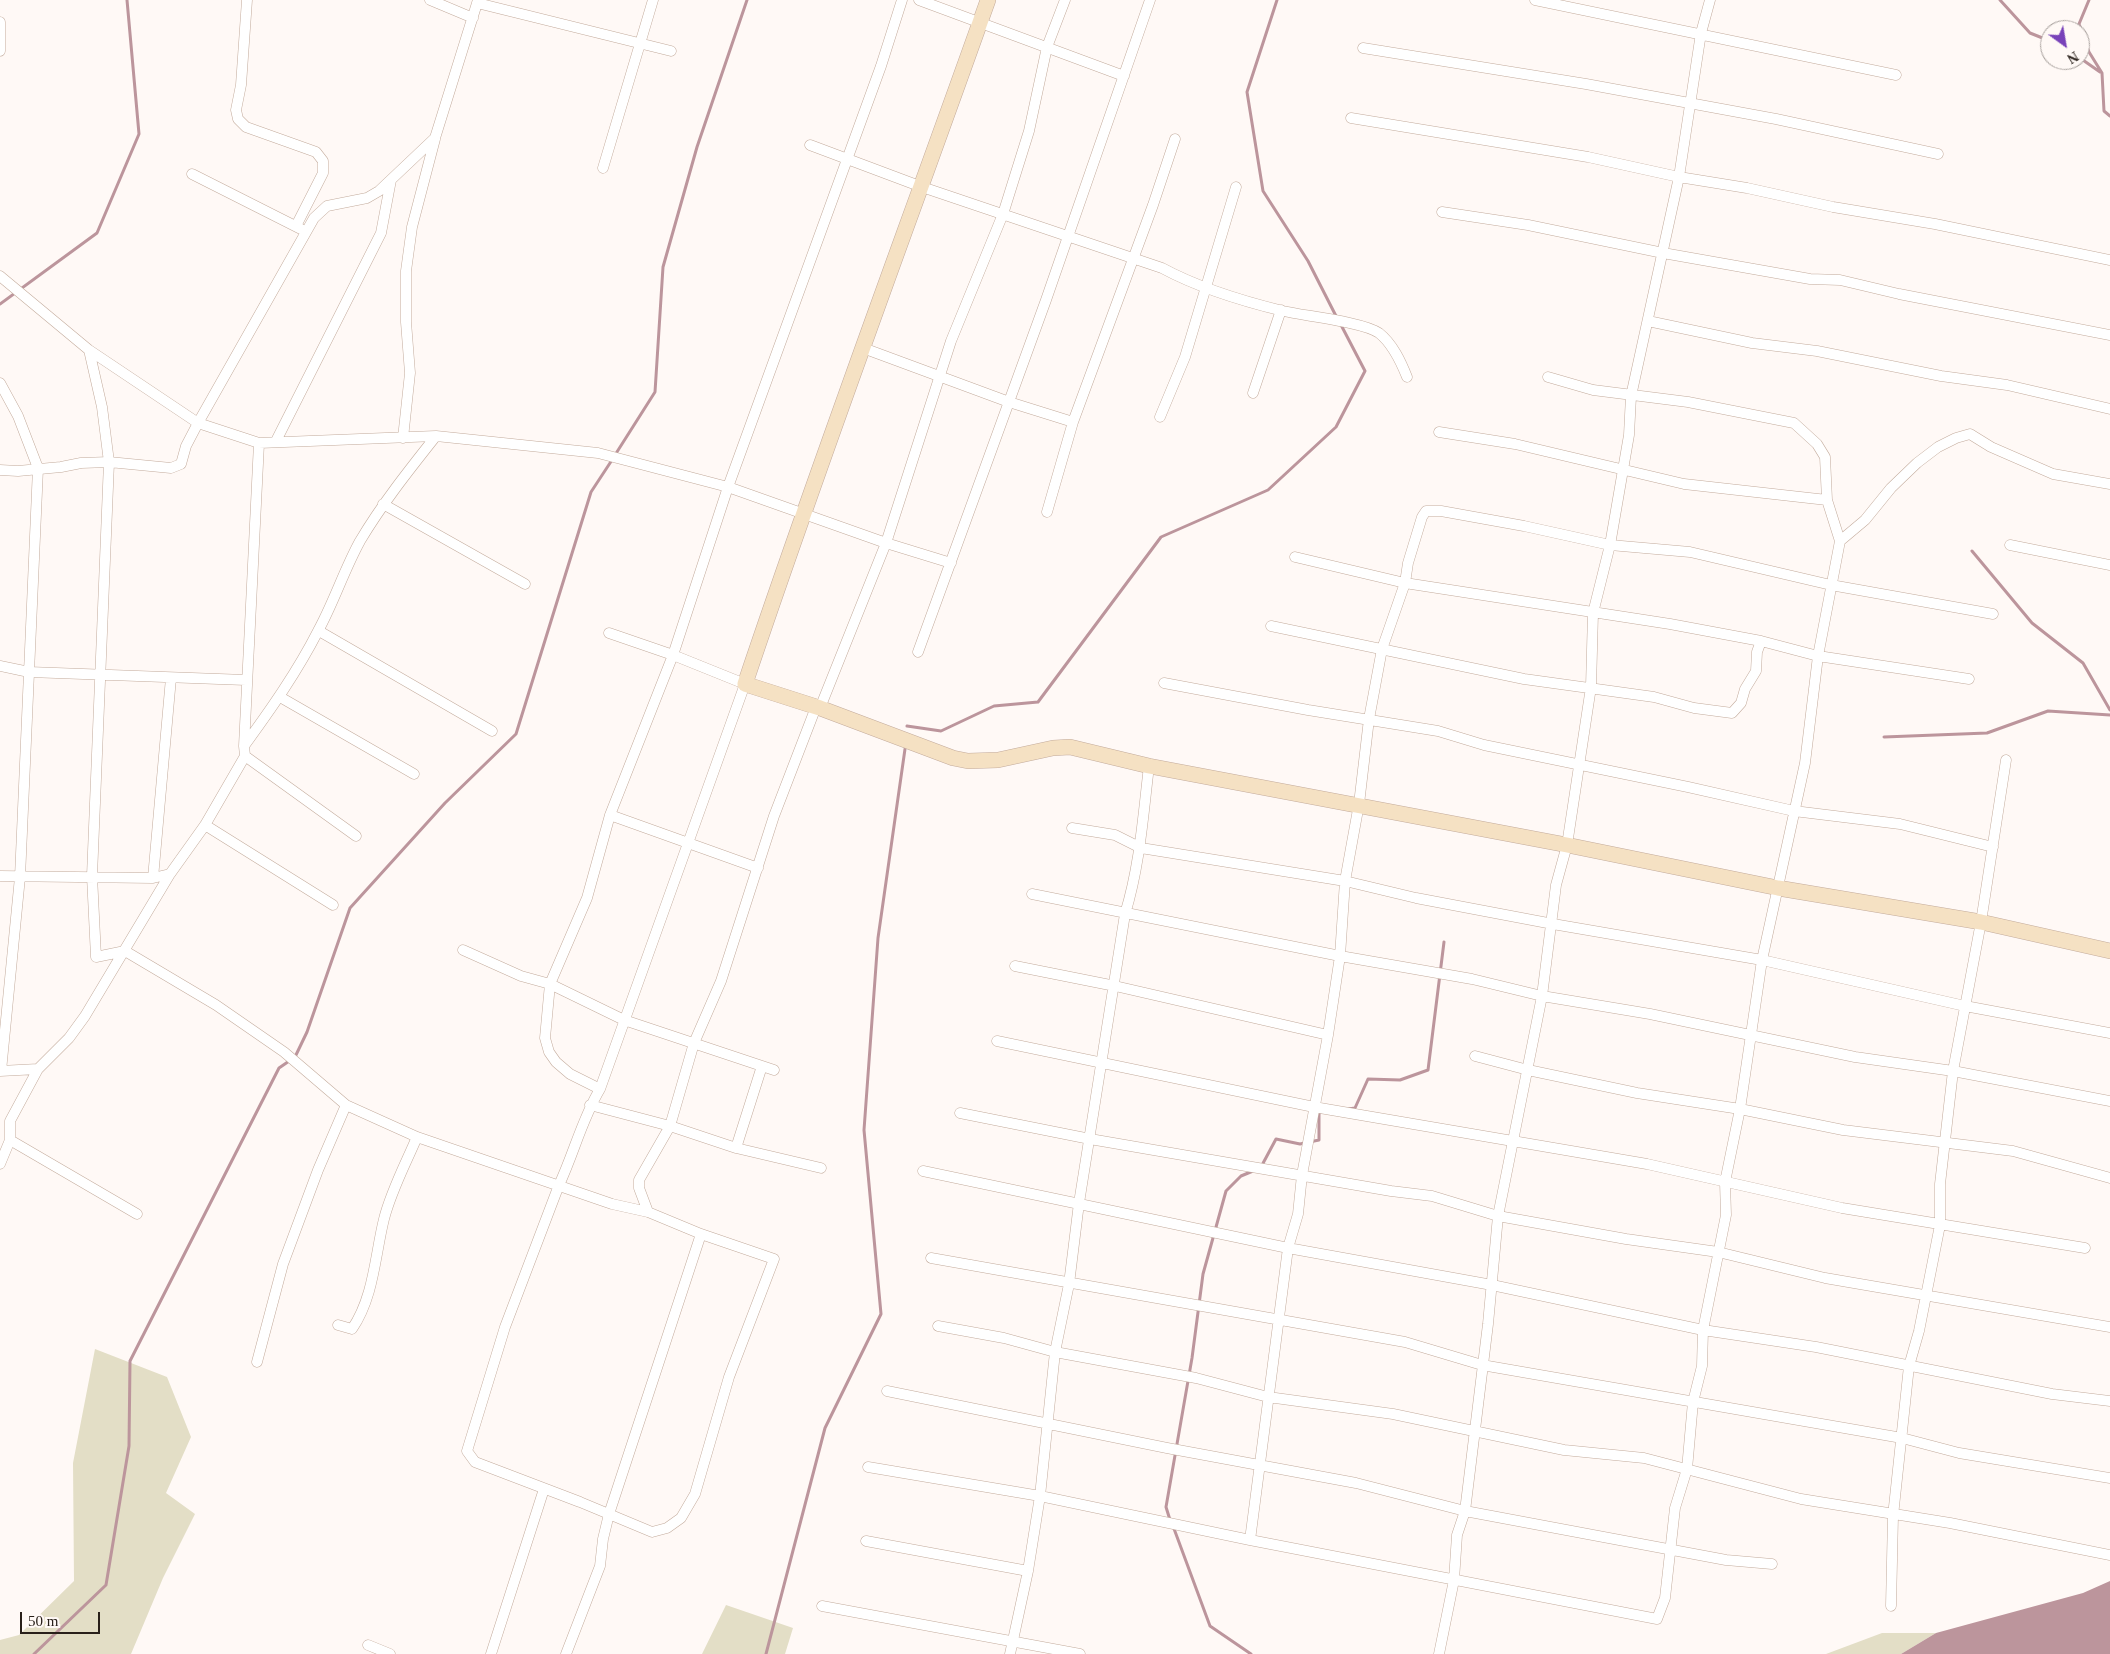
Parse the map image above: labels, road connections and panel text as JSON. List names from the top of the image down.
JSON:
{
  "scale_bar": "50 m",
  "north": "bottom right"
}
